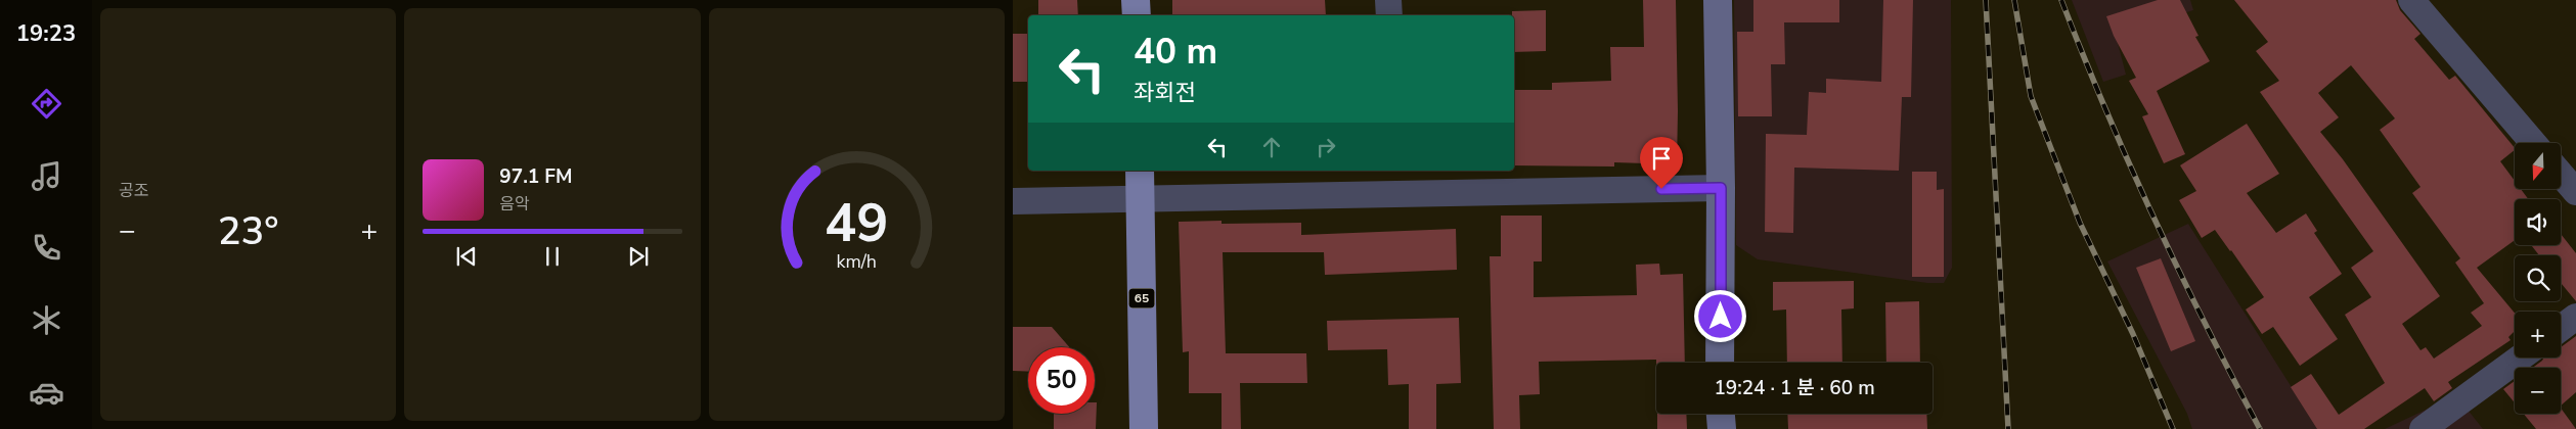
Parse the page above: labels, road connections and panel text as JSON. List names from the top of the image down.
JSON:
{
  "streets": {
    "main road": ["65"]
  },
  "north": "bottom",
  "page": {
    "tabs": "19:23",
    "tile": "공조",
    "turn": ["40 m", "좌회전"],
    "map_buttons": ["+", "−"],
    "song": ["97.1 FM", "음악"],
    "heat": ["−", "23°", "+"],
    "limit": "50",
    "trip": "19:24 · 1 분 · 60 m",
    "gauge": ["49", "km/h"]
  }
}
